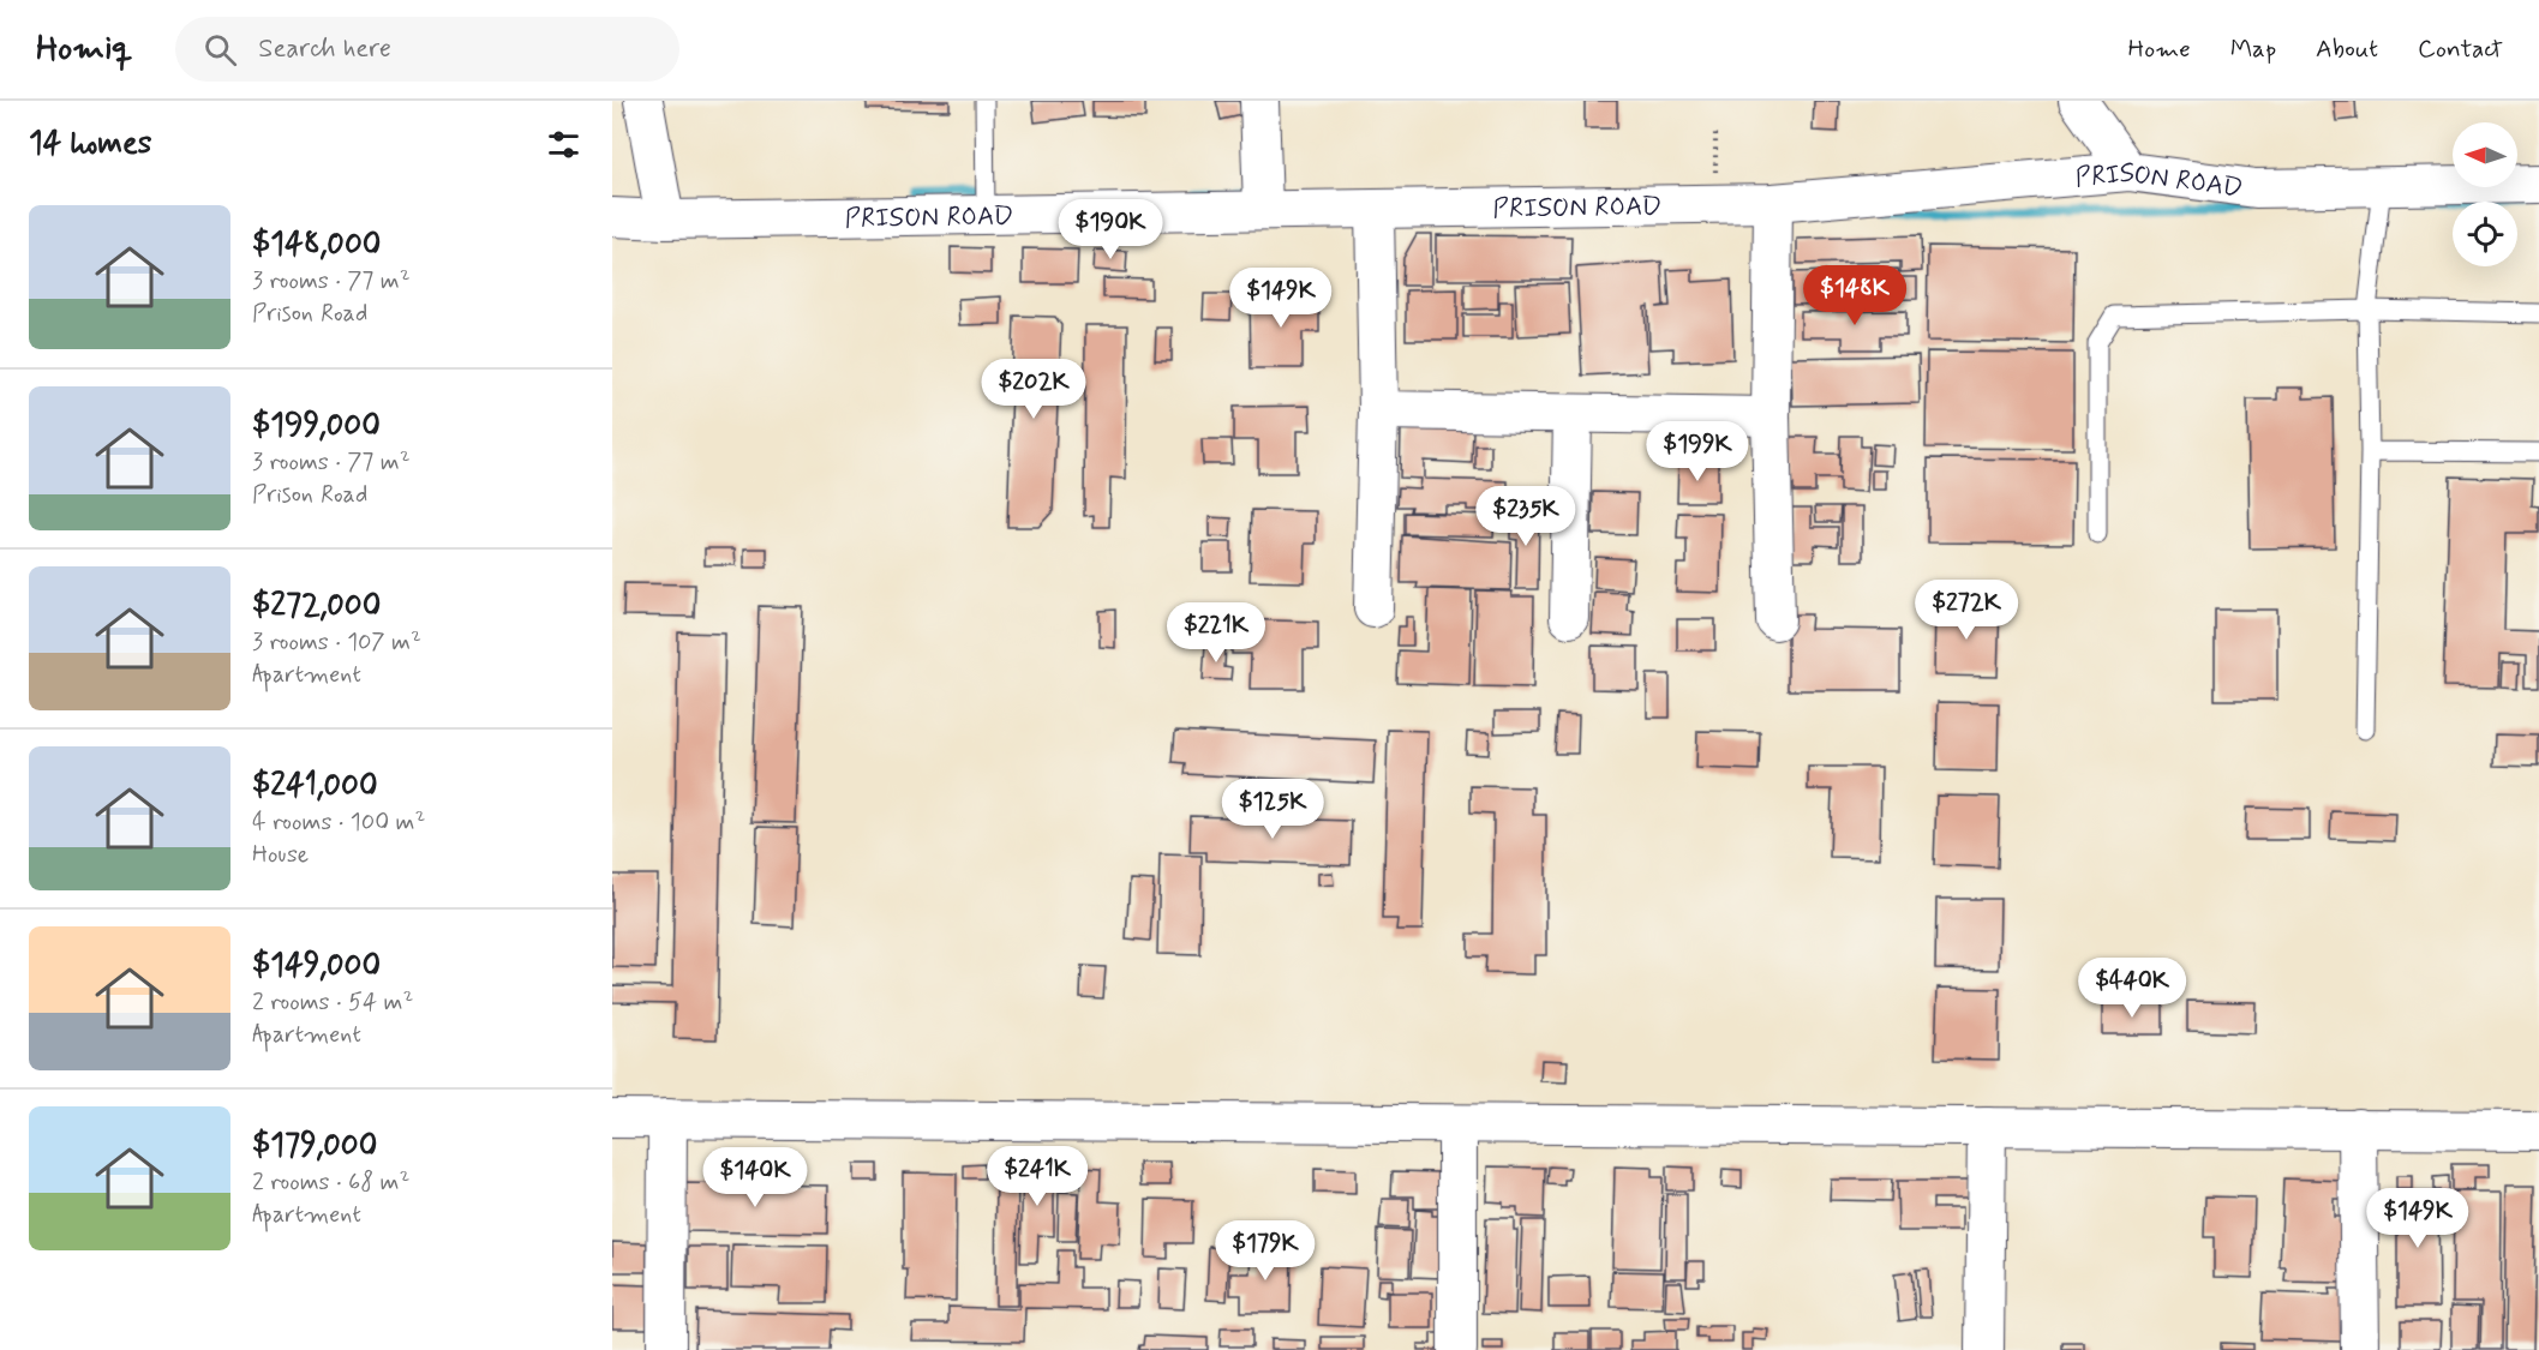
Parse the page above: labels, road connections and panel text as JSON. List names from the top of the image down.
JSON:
{
  "streets": {
    "street": ["PRISON ROAD"]
  },
  "north": "left",
  "page": {
    "header": "Homiq",
    "search": "Search here",
    "nav": [
      "Home",
      "Map",
      "About",
      "Contact"
    ],
    "heading": "14 homes",
    "list": [
      {
        "name": "$148,000",
        "note": "3 rooms · 77 m² · Prison Road"
      },
      {
        "name": "$199,000",
        "note": "3 rooms · 77 m² · Prison Road"
      },
      {
        "name": "$272,000",
        "note": "3 rooms · 107 m² · Apartment"
      },
      {
        "name": "$241,000",
        "note": "4 rooms · 100 m² · House"
      },
      {
        "name": "$149,000",
        "note": "2 rooms · 54 m² · Apartment"
      },
      {
        "name": "$179,000",
        "note": "2 rooms · 68 m² · Apartment"
      }
    ],
    "price": [
      "$190K",
      "$148K",
      "$149K",
      "$202K",
      "$199K",
      "$235K",
      "$272K",
      "$221K",
      "$125K",
      "$440K",
      "$241K",
      "$140K",
      "$149K",
      "$179K"
    ]
  }
}
